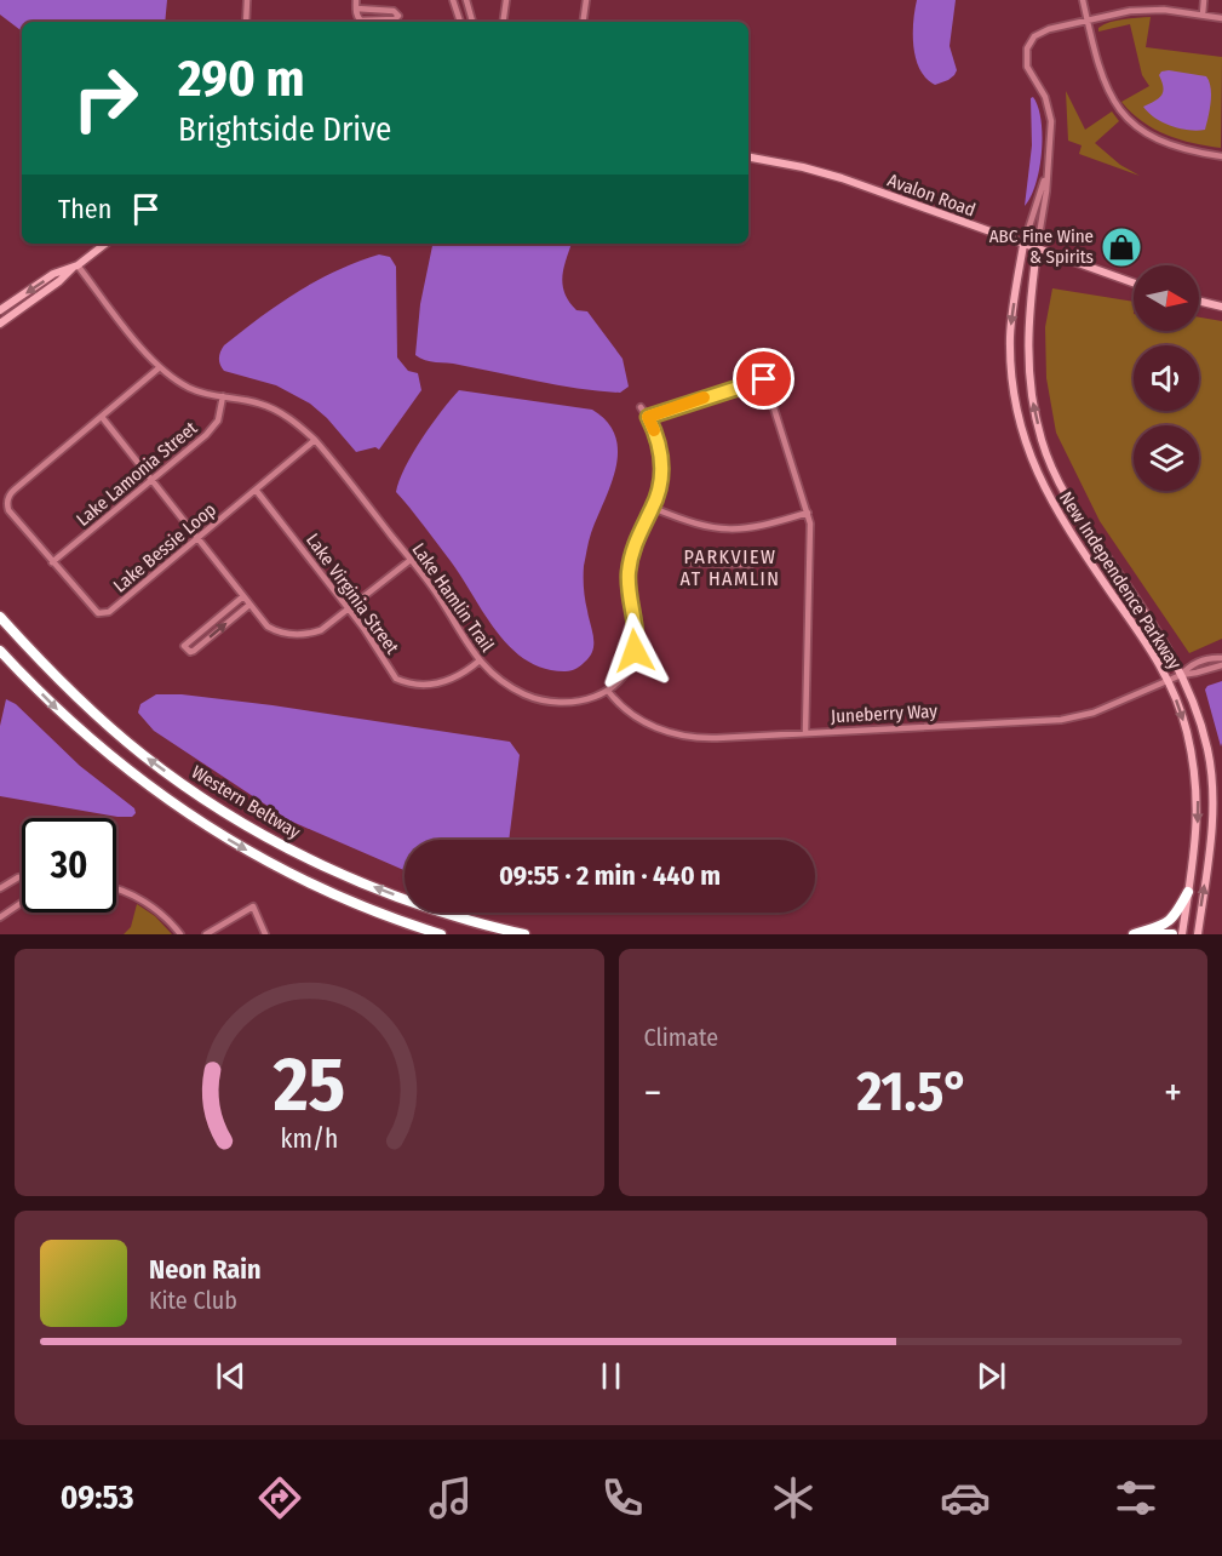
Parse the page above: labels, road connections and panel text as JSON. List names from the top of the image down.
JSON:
{
  "streets": {
    "highway": ["Western Beltway"],
    "main road": ["Avalon Road", "New Independence Parkway"],
    "street": [
      "Lake Lamonia Street",
      "Lake Bessie Loop",
      "Lake Virginia Street",
      "Lake Hamlin Trail",
      "Juneberry Way"
    ]
  },
  "crossings": [
    ["Avalon Road", "New Independence Parkway"],
    ["Lake Lamonia Street", "Lake Bessie Loop"],
    ["Lake Lamonia Street", "Lake Hamlin Trail"],
    ["Lake Bessie Loop", "Lake Virginia Street"],
    ["Lake Bessie Loop", "Lake Hamlin Trail"],
    ["New Independence Parkway", "Juneberry Way"],
    ["Lake Virginia Street", "Lake Hamlin Trail"],
    ["Lake Hamlin Trail", "Juneberry Way"]
  ],
  "districts": ["PARKVIEW AT HAMLIN"],
  "places": {
    "shop": ["ABC Fine Wine & Spirits"]
  },
  "north": "right",
  "page": {
    "turn": ["290 m", "Brightside Drive"],
    "then": "Then",
    "limit": "30",
    "trip": "09:55 · 2 min · 440 m",
    "tile": "Climate",
    "heat": ["−", "21.5°", "+"],
    "song": ["Neon Rain", "Kite Club"],
    "tabs": "09:53",
    "gauge": ["25", "km/h"]
  }
}
